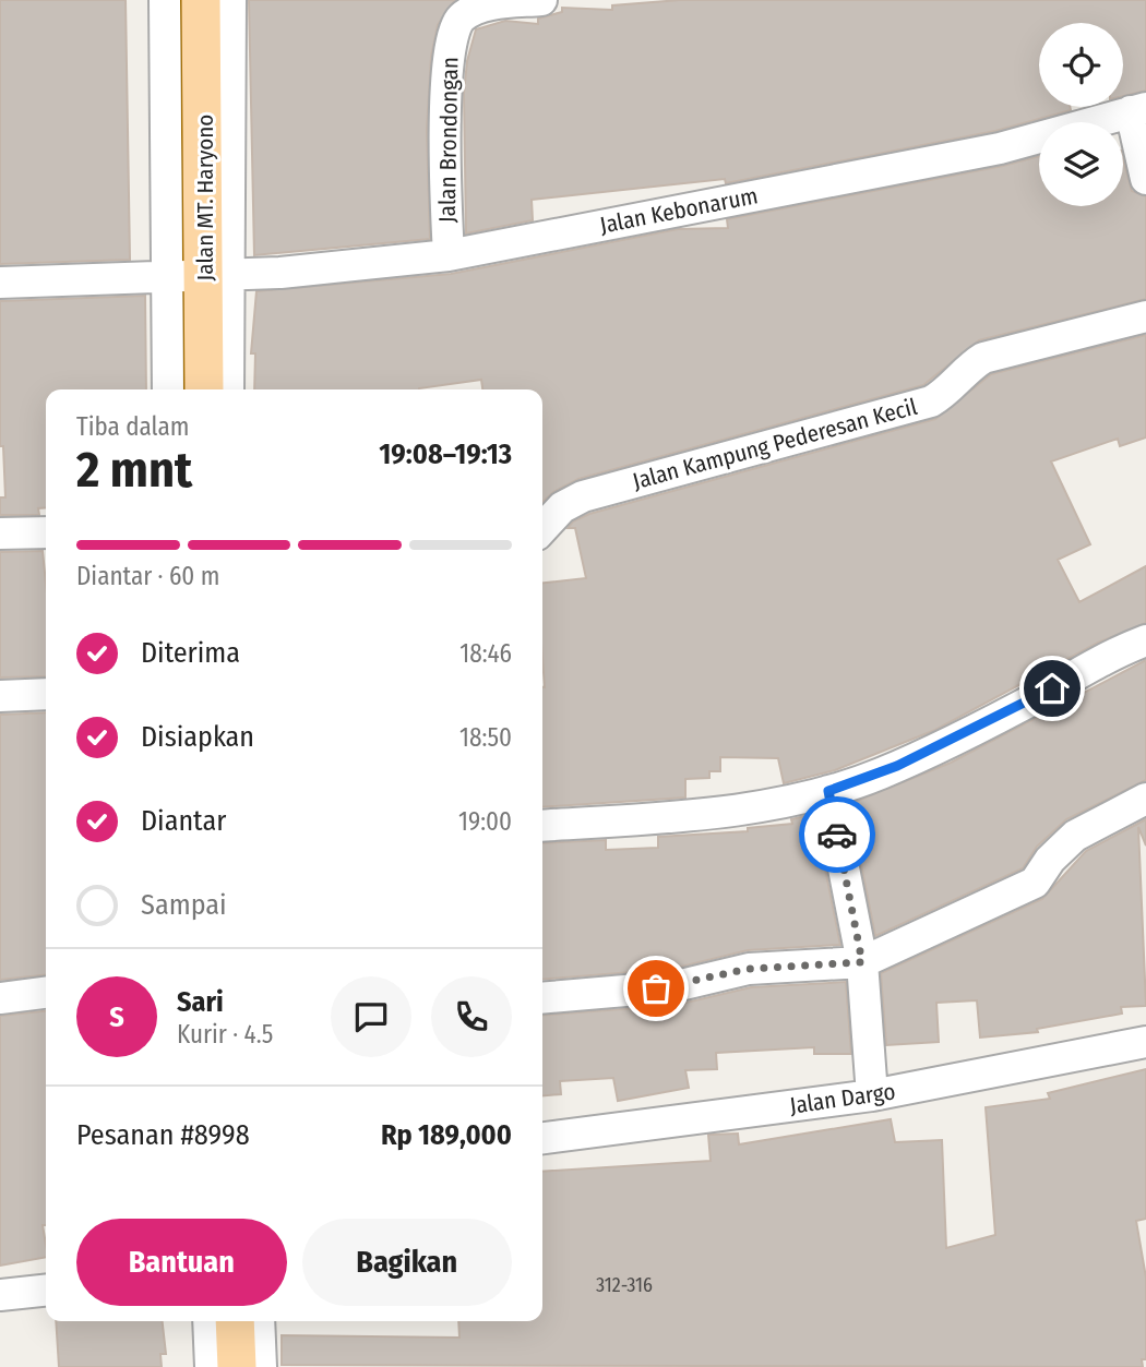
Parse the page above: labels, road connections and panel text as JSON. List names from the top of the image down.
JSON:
{
  "streets": {
    "main road": ["Jalan MT. Haryono"],
    "street": [
      "Jalan Brondongan",
      "Jalan Kebonarum",
      "Jalan Kampung Pederesan Kecil",
      "Jalan Dargo"
    ]
  },
  "crossings": [
    ["Jalan Brondongan", "Jalan Kebonarum"],
    ["Jalan MT. Haryono", "Jalan Kebonarum"]
  ],
  "house_numbers": ["312-316"],
  "page": {
    "heading": ["2 mnt", "Tiba dalam", "19:08–19:13"],
    "panel": [
      "Sari",
      "Kurir · 4.5",
      "Pesanan #8998",
      "Rp 189,000"
    ],
    "bar": "Diantar · 60 m",
    "list": [
      ["Diterima", "18:46"],
      ["Disiapkan", "18:50"],
      ["Diantar", "19:00"],
      "Sampai"
    ],
    "round": "S",
    "buttons": ["Bantuan", "Bagikan"]
  }
}
